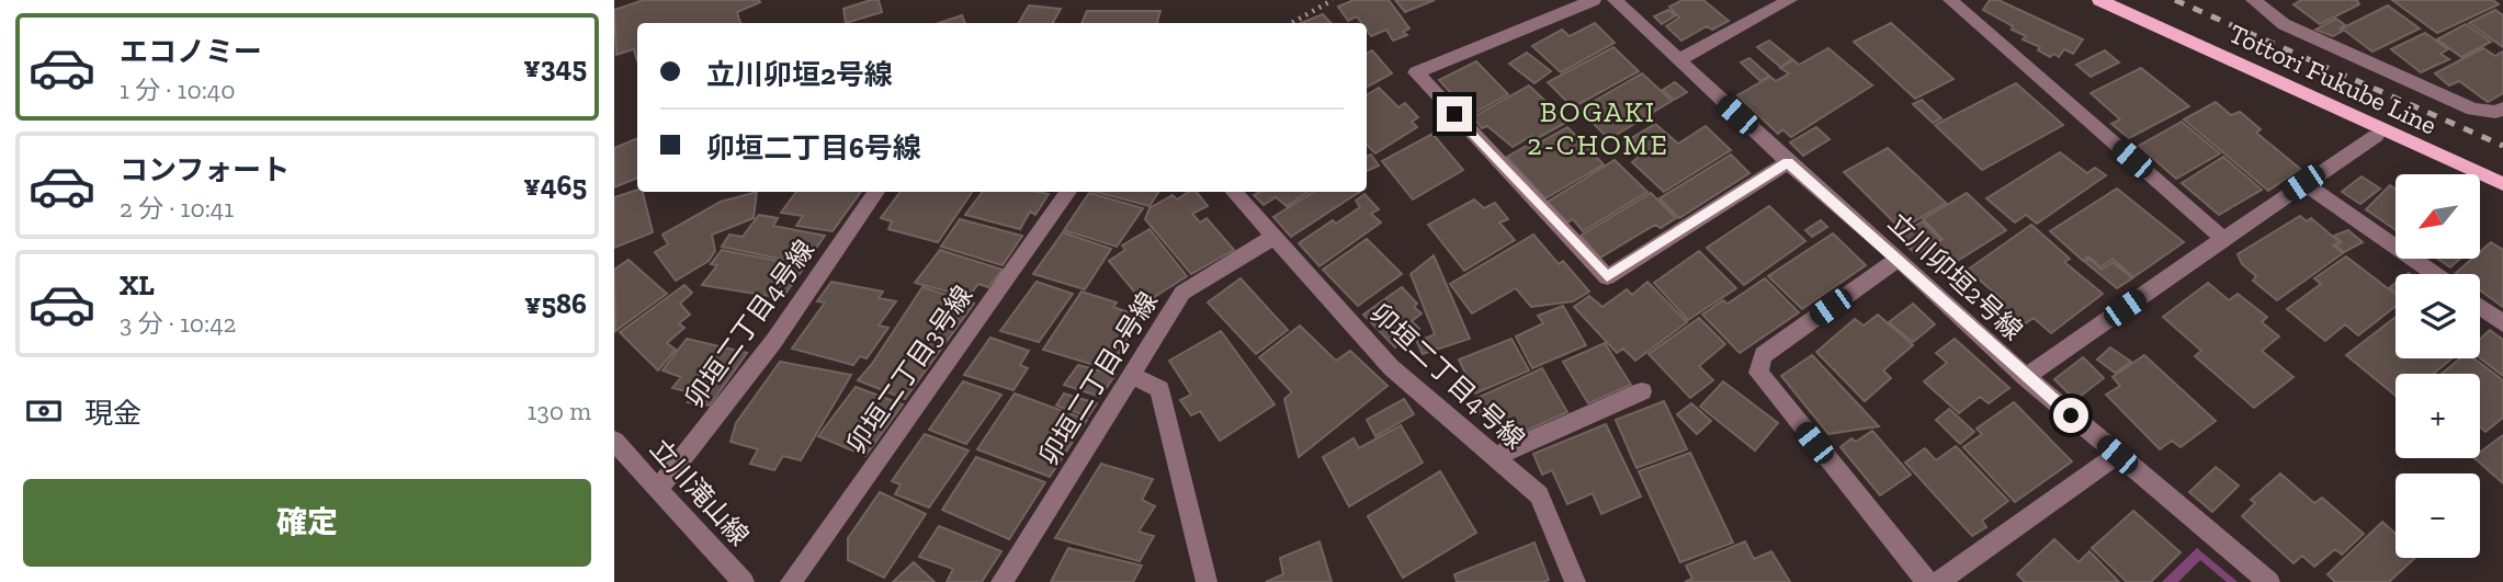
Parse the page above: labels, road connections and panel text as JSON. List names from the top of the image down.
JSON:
{
  "streets": {
    "main road": ["Tottori Fukube Line"],
    "street": [
      "立川卯垣2号線",
      "卯垣二丁目4号線",
      "卯垣二丁目3号線",
      "卯垣二丁目2号線",
      "立川滝山線"
    ]
  },
  "crossings": [
    ["卯垣二丁目4号線", "卯垣二丁目2号線"],
    ["卯垣二丁目4号線", "立川滝山線"]
  ],
  "districts": ["BOGAKI 2-CHOME"],
  "north": "bottom left",
  "page": {
    "list": [
      {
        "name": "エコノミー",
        "note": "1 分 · 10:40",
        "value": "¥345"
      },
      {
        "name": "コンフォート",
        "note": "2 分 · 10:41",
        "value": "¥465"
      },
      {
        "name": "XL",
        "note": "3 分 · 10:42",
        "value": "¥586"
      }
    ],
    "banner": ["立川卯垣2号線", "卯垣二丁目6号線"],
    "map_buttons": ["+", "−"],
    "pay": ["現金", "130 m"],
    "buttons": "確定"
  }
}
